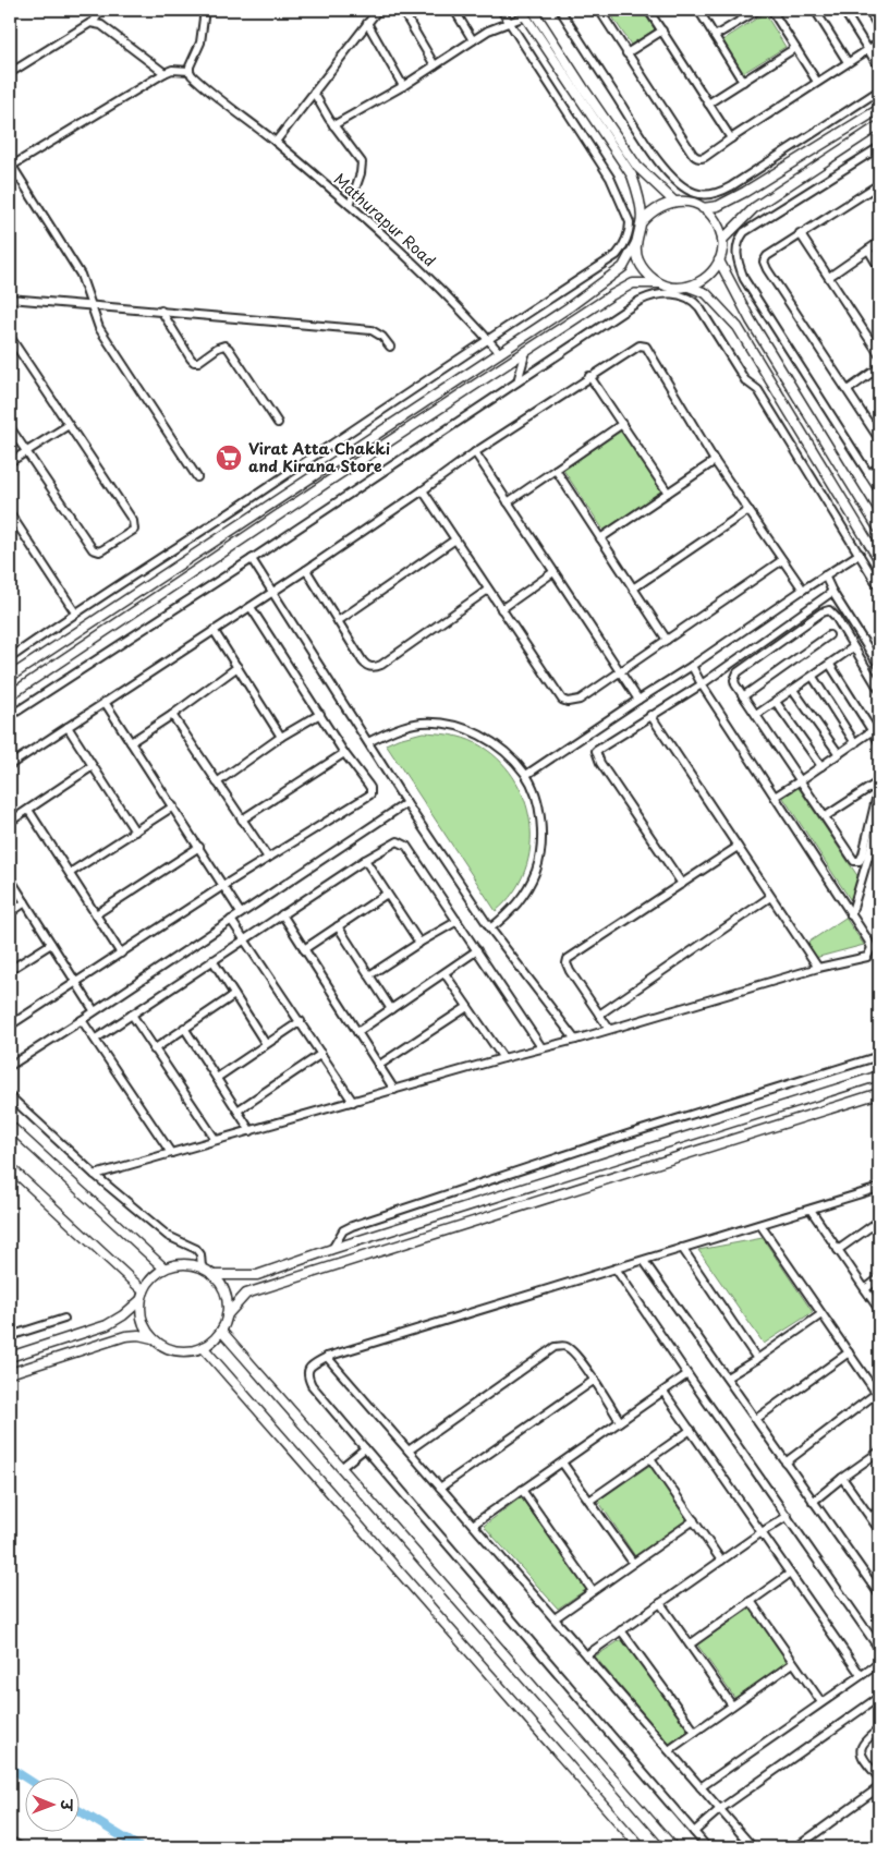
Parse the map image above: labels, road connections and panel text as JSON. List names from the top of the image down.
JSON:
{
  "streets": {
    "street": ["Mathurapur Road"]
  },
  "places": {
    "supermarket": ["Virat Atta Chakki and Kirana Store"]
  },
  "north": "right"
}
